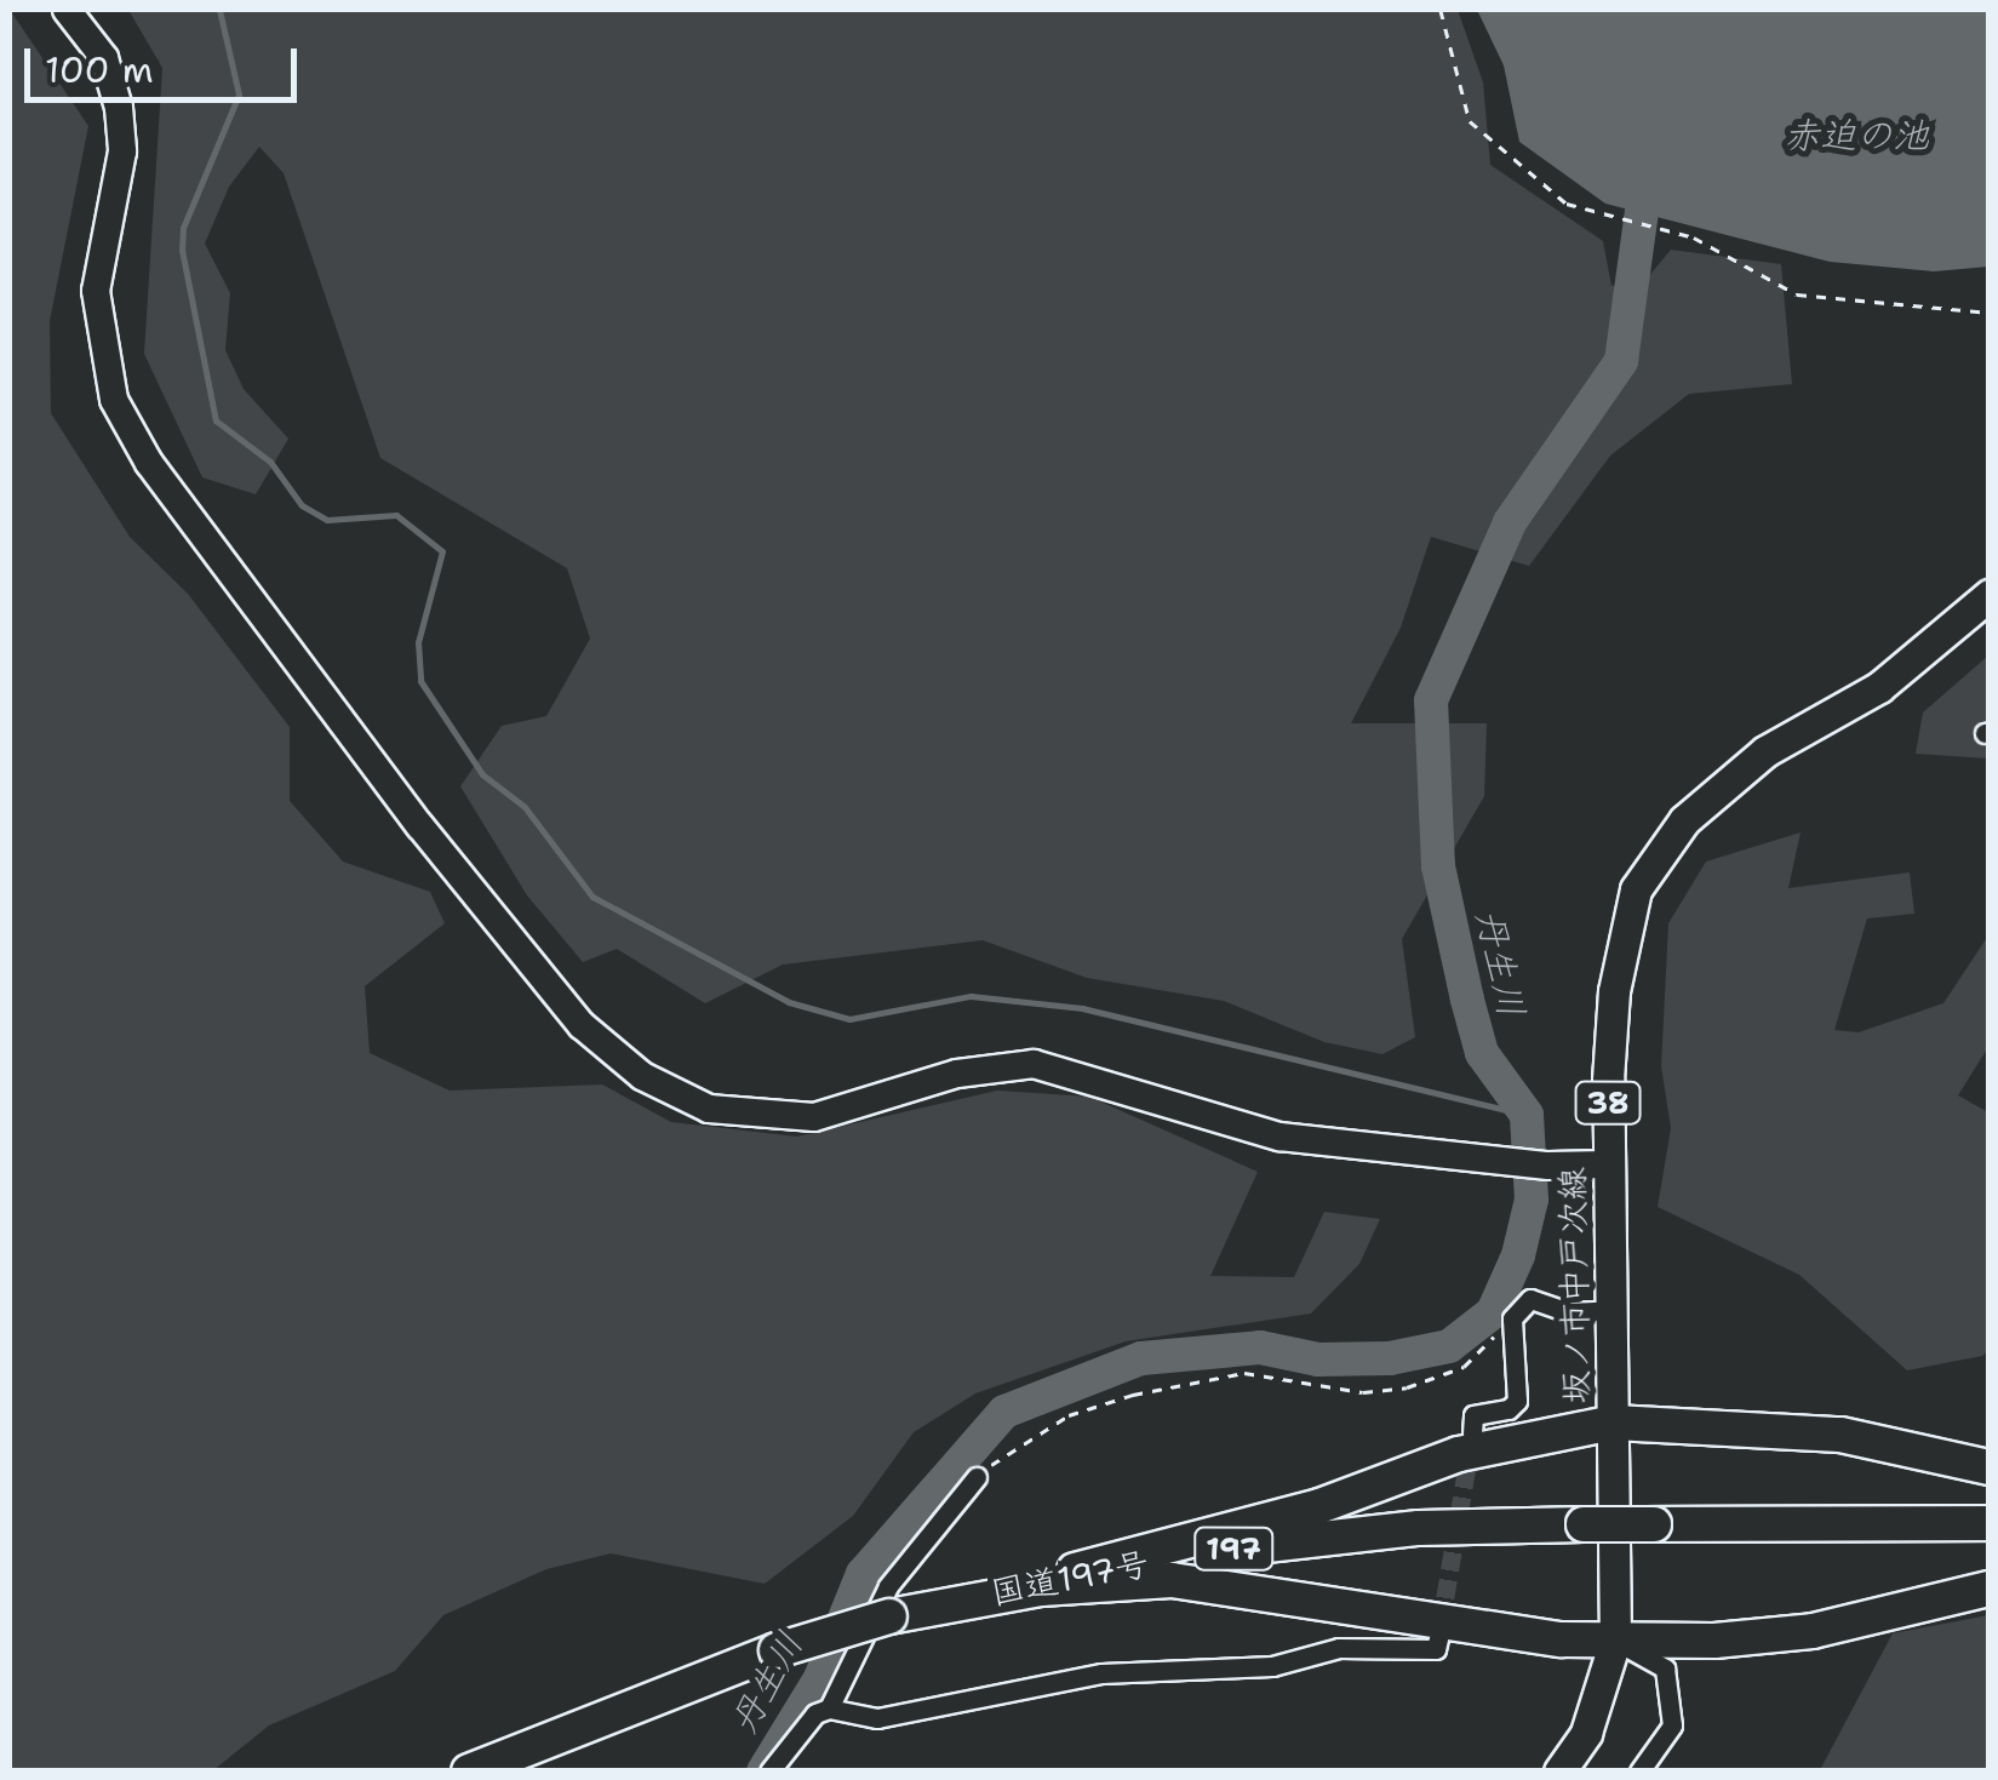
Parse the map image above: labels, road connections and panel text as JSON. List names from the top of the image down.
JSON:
{
  "streets": {
    "highway": ["197", "国道197号"],
    "main road": ["38", "坂ノ市中戸次線"]
  },
  "water": ["赤迫の池", "丹生川"],
  "scale_bar": "100 m"
}
